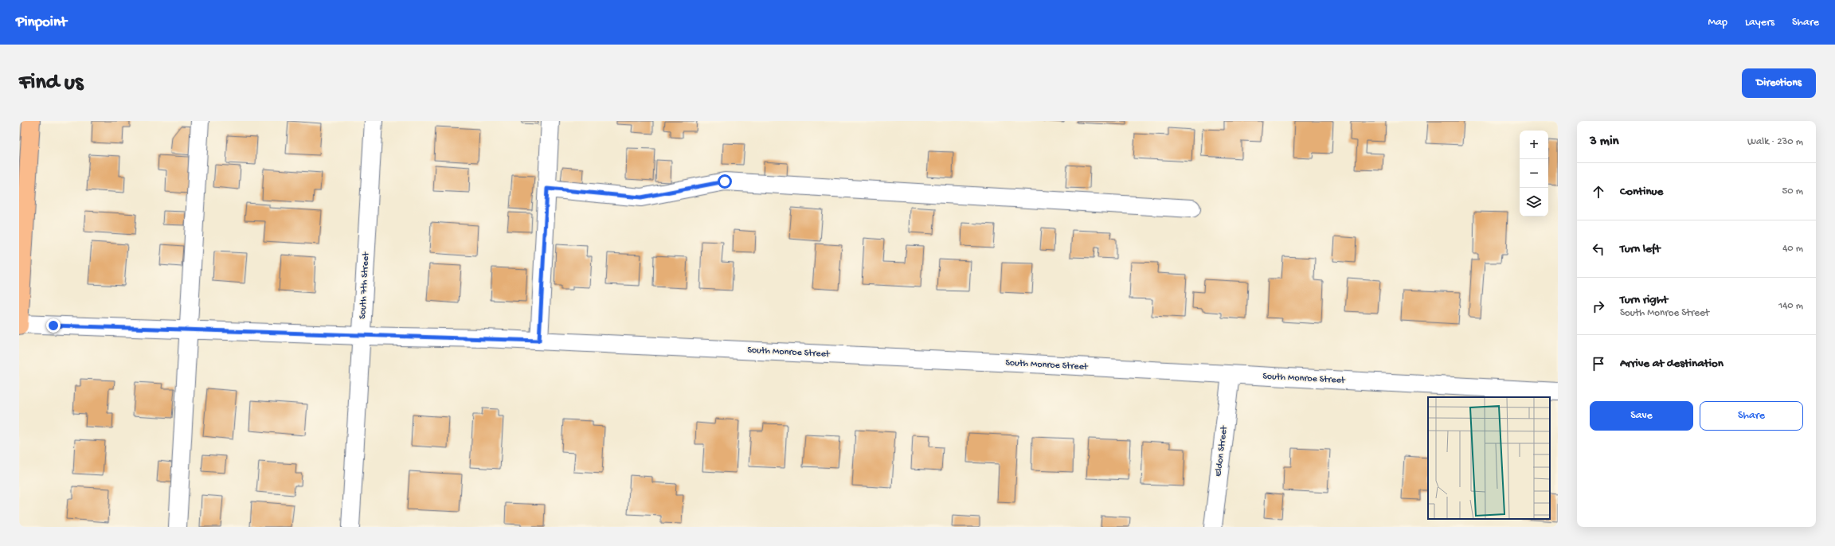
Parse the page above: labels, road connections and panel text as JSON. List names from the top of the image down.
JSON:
{
  "streets": {
    "street": ["South 7th Street", "South Monroe Street", "Eldon Street"]
  },
  "crossings": [
    ["South 7th Street", "South Monroe Street"],
    ["South Monroe Street", "Eldon Street"]
  ],
  "page": {
    "header": "Pinpoint",
    "nav": ["Map", "Layers", "Share"],
    "buttons": [
      "Directions",
      ["Save", "Share"]
    ],
    "title": "Find us",
    "heading": ["3 min", "Walk · 230 m"],
    "map_buttons": ["+", "−"],
    "list": [
      ["Continue", "50 m"],
      ["Turn left", "40 m"],
      ["Turn right", "South Monroe Street", "140 m"],
      "Arrive at destination"
    ]
  }
}
